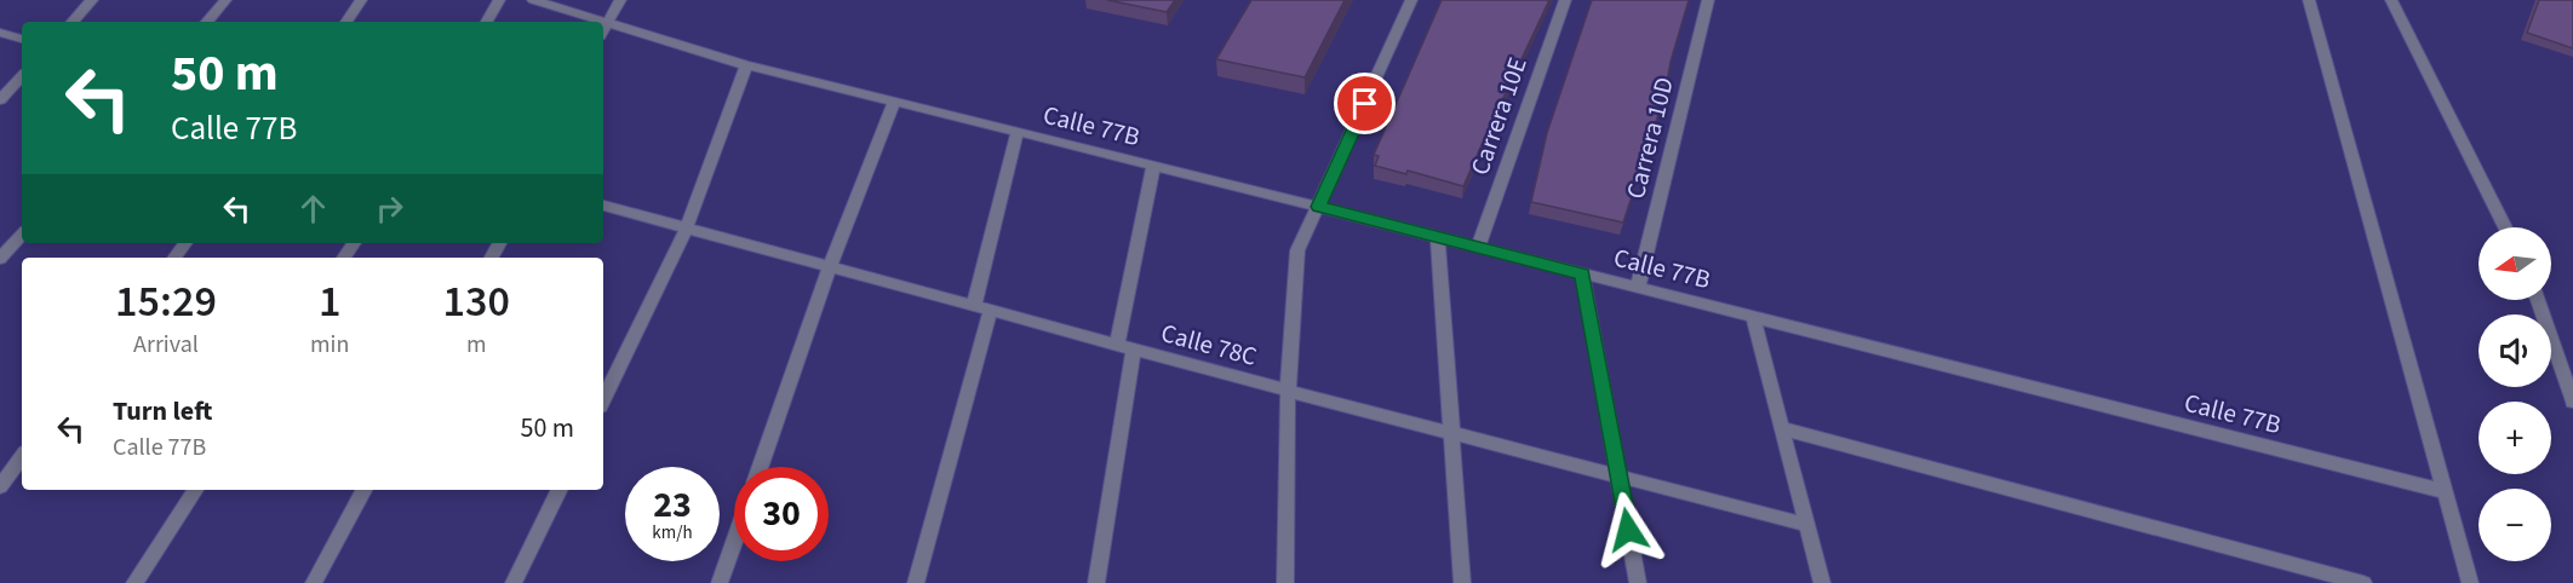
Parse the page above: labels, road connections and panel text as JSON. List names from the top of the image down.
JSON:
{
  "streets": {
    "street": [
      "Carrera 10E",
      "Calle 77B",
      "Carrera 10D",
      "Calle 78C"
    ]
  },
  "crossings": [
    ["Carrera 10E", "Calle 77B"],
    ["Calle 77B", "Carrera 10D"]
  ],
  "north": "left",
  "page": {
    "turn": ["50 m", "Calle 77B"],
    "map_buttons": ["+", "−"],
    "eta": [
      "15:29",
      "Arrival",
      "1",
      "min",
      "130",
      "m"
    ],
    "list": [
      {
        "name": "Turn left",
        "note": "Calle 77B",
        "value": "50 m"
      }
    ],
    "speed": "23 km/h",
    "limit": "30"
  }
}
